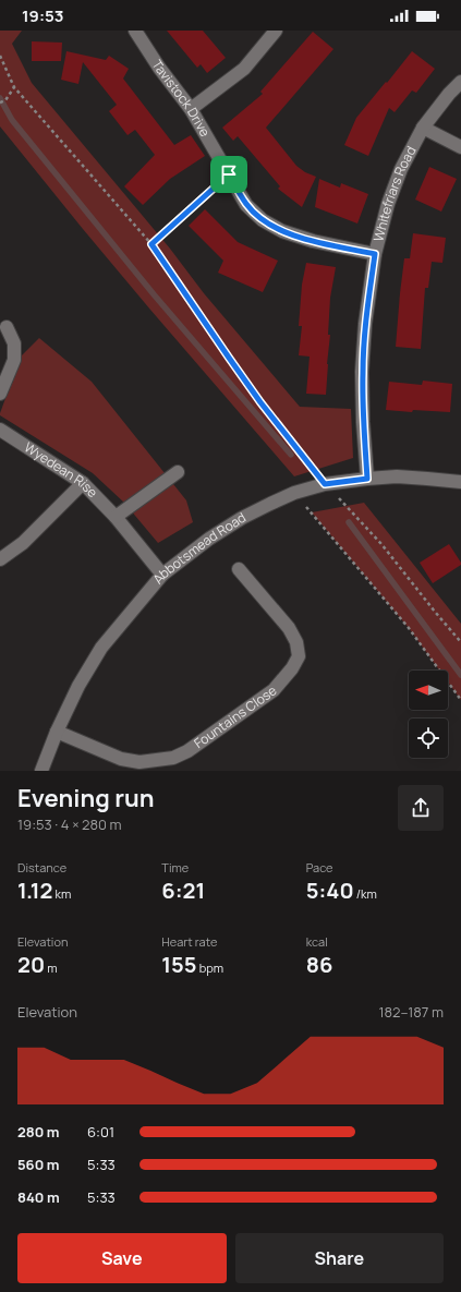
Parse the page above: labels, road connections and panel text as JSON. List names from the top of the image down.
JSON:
{
  "streets": {
    "street": [
      "Tavistock Drive",
      "Whitefriars Road",
      "Wyedean Rise",
      "Abbotsmead Road",
      "Fountains Close"
    ]
  },
  "crossings": [
    ["Tavistock Drive", "Whitefriars Road"],
    ["Whitefriars Road", "Abbotsmead Road"],
    ["Wyedean Rise", "Abbotsmead Road"],
    ["Abbotsmead Road", "Fountains Close"]
  ],
  "north": "left",
  "page": {
    "status": "19:53",
    "heading": ["Evening run", "19:53 · 4 × 280 m"],
    "stats": [
      ["Distance", "1.12 km"],
      ["Time", "6:21"],
      ["Pace", "5:40 /km"],
      ["Elevation", "20 m"],
      ["Heart rate", "155 bpm"],
      ["kcal", "86"]
    ],
    "chart": ["Elevation", "182–187 m"],
    "list": [
      {
        "name": "280 m",
        "note": "6:01"
      },
      {
        "name": "560 m",
        "note": "5:33"
      },
      {
        "name": "840 m",
        "note": "5:33"
      }
    ],
    "buttons": ["Save", "Share"]
  }
}
